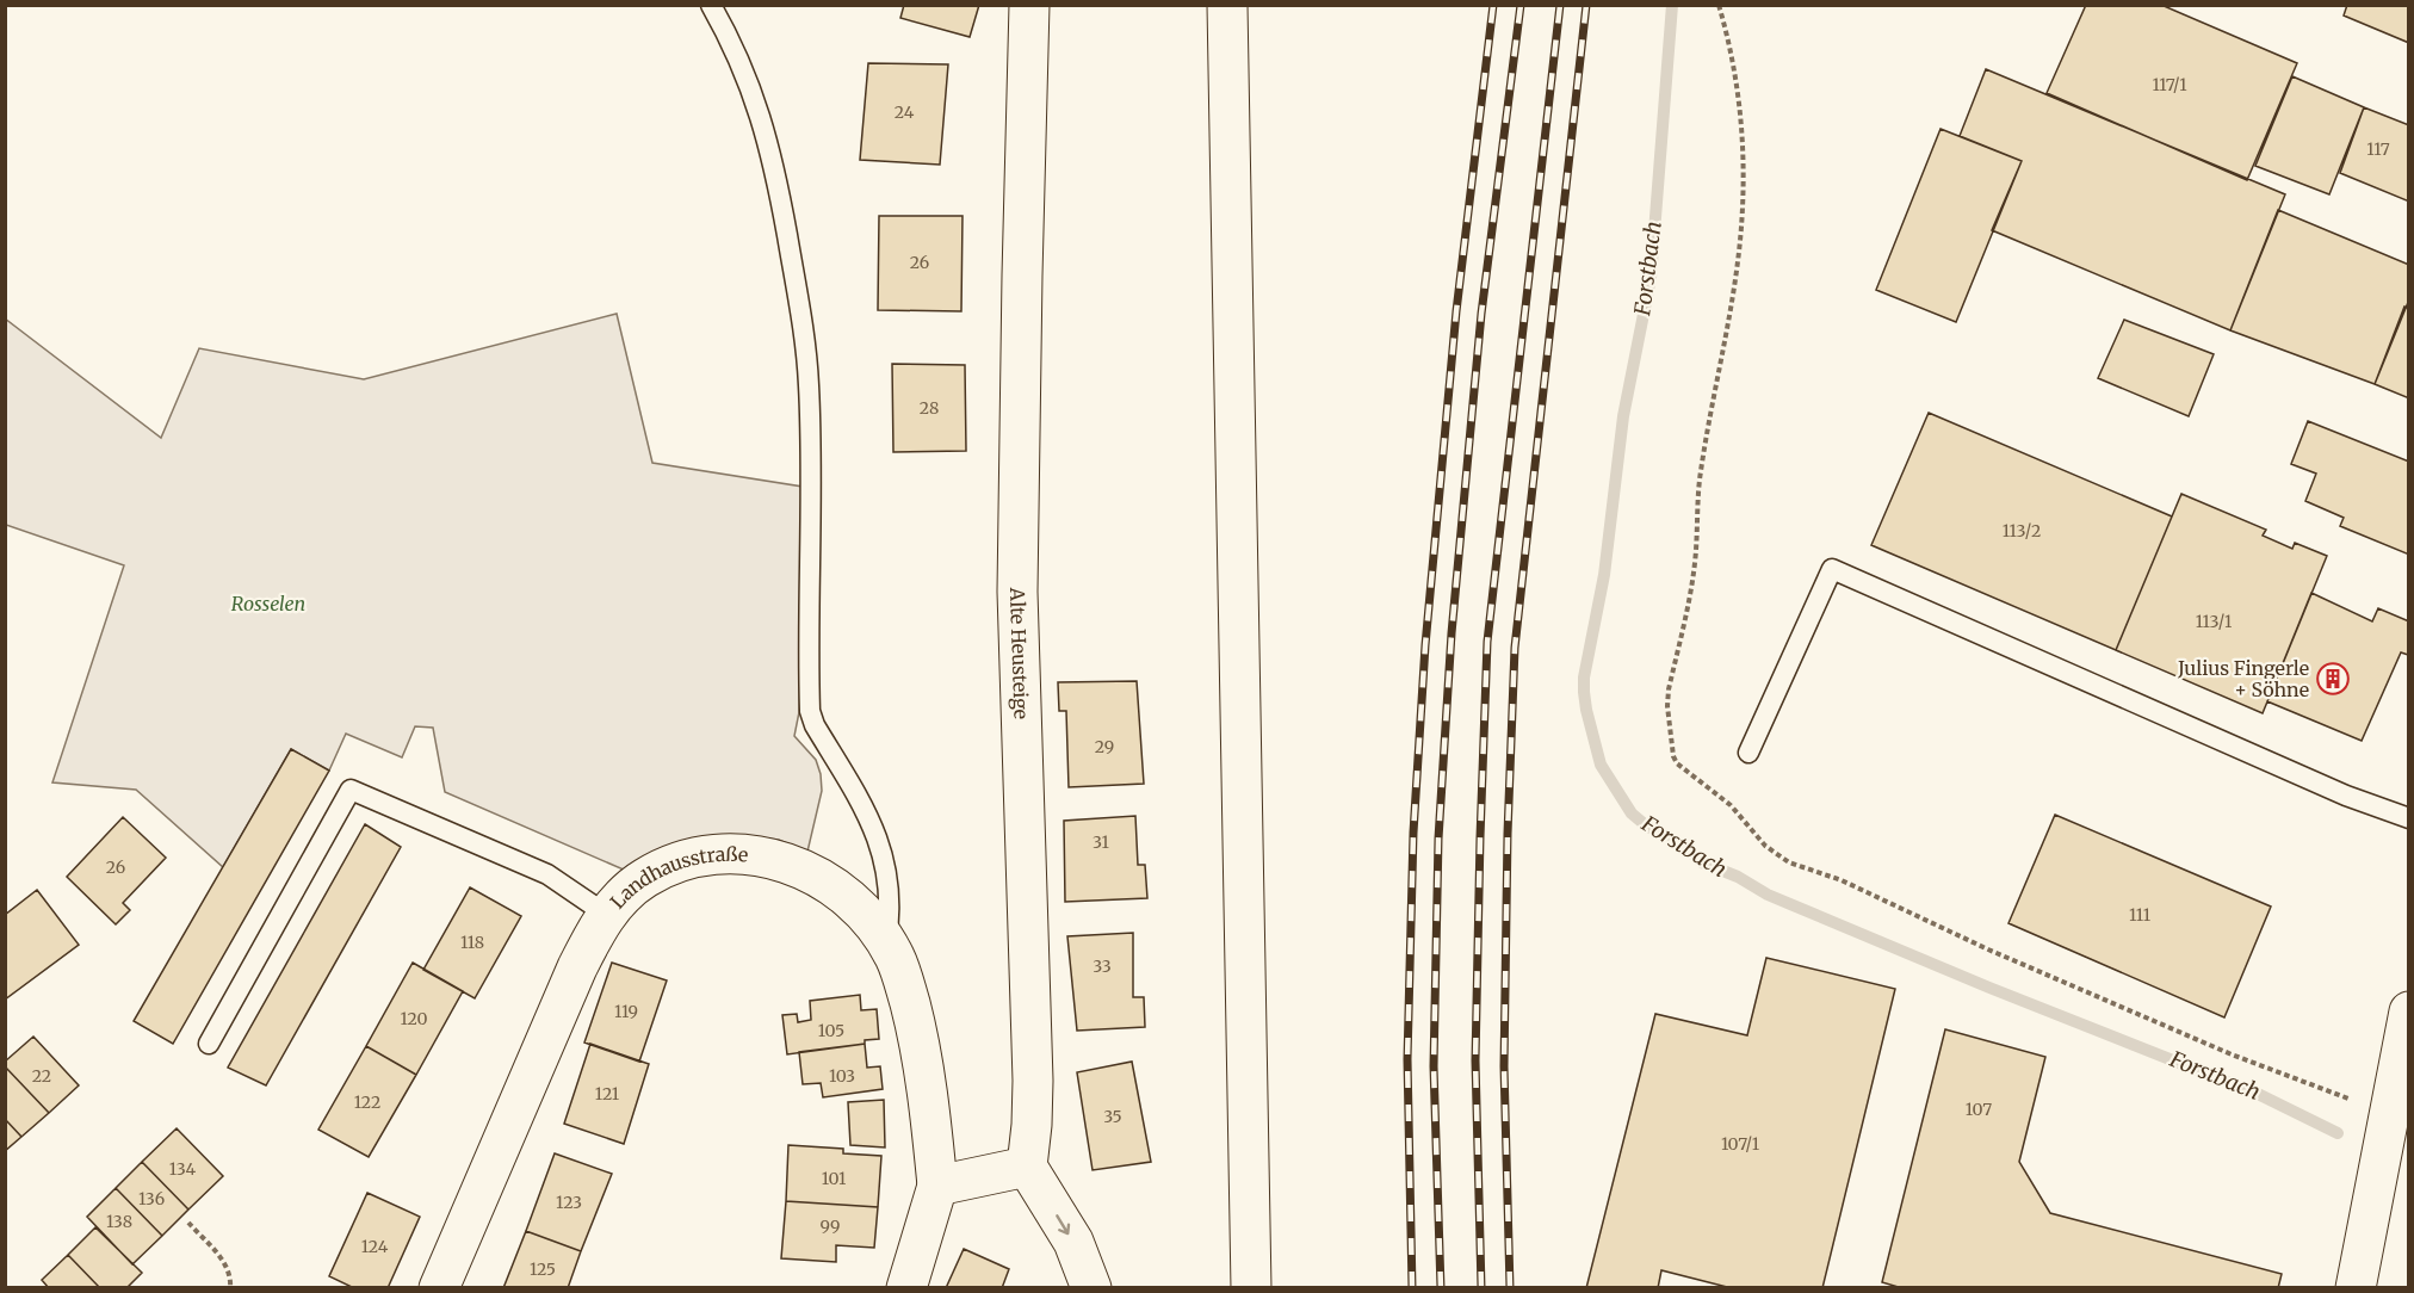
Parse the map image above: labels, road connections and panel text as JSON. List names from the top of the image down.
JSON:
{
  "streets": {
    "street": ["Alte Heusteige", "Landhausstraße"]
  },
  "water": ["Forstbach"],
  "parks": ["Rosselen"],
  "places": {
    "building": ["Julius Fingerle + Söhne"]
  },
  "house_numbers": [
    "117/1",
    "24",
    "117",
    "26",
    "28",
    "113/2",
    "113/1",
    "29",
    "31",
    "26",
    "111",
    "118",
    "33",
    "119",
    "120",
    "105",
    "22",
    "103",
    "121",
    "122",
    "107",
    "35",
    "107/1",
    "134",
    "101",
    "136",
    "123",
    "138",
    "99",
    "124",
    "125"
  ]
}
